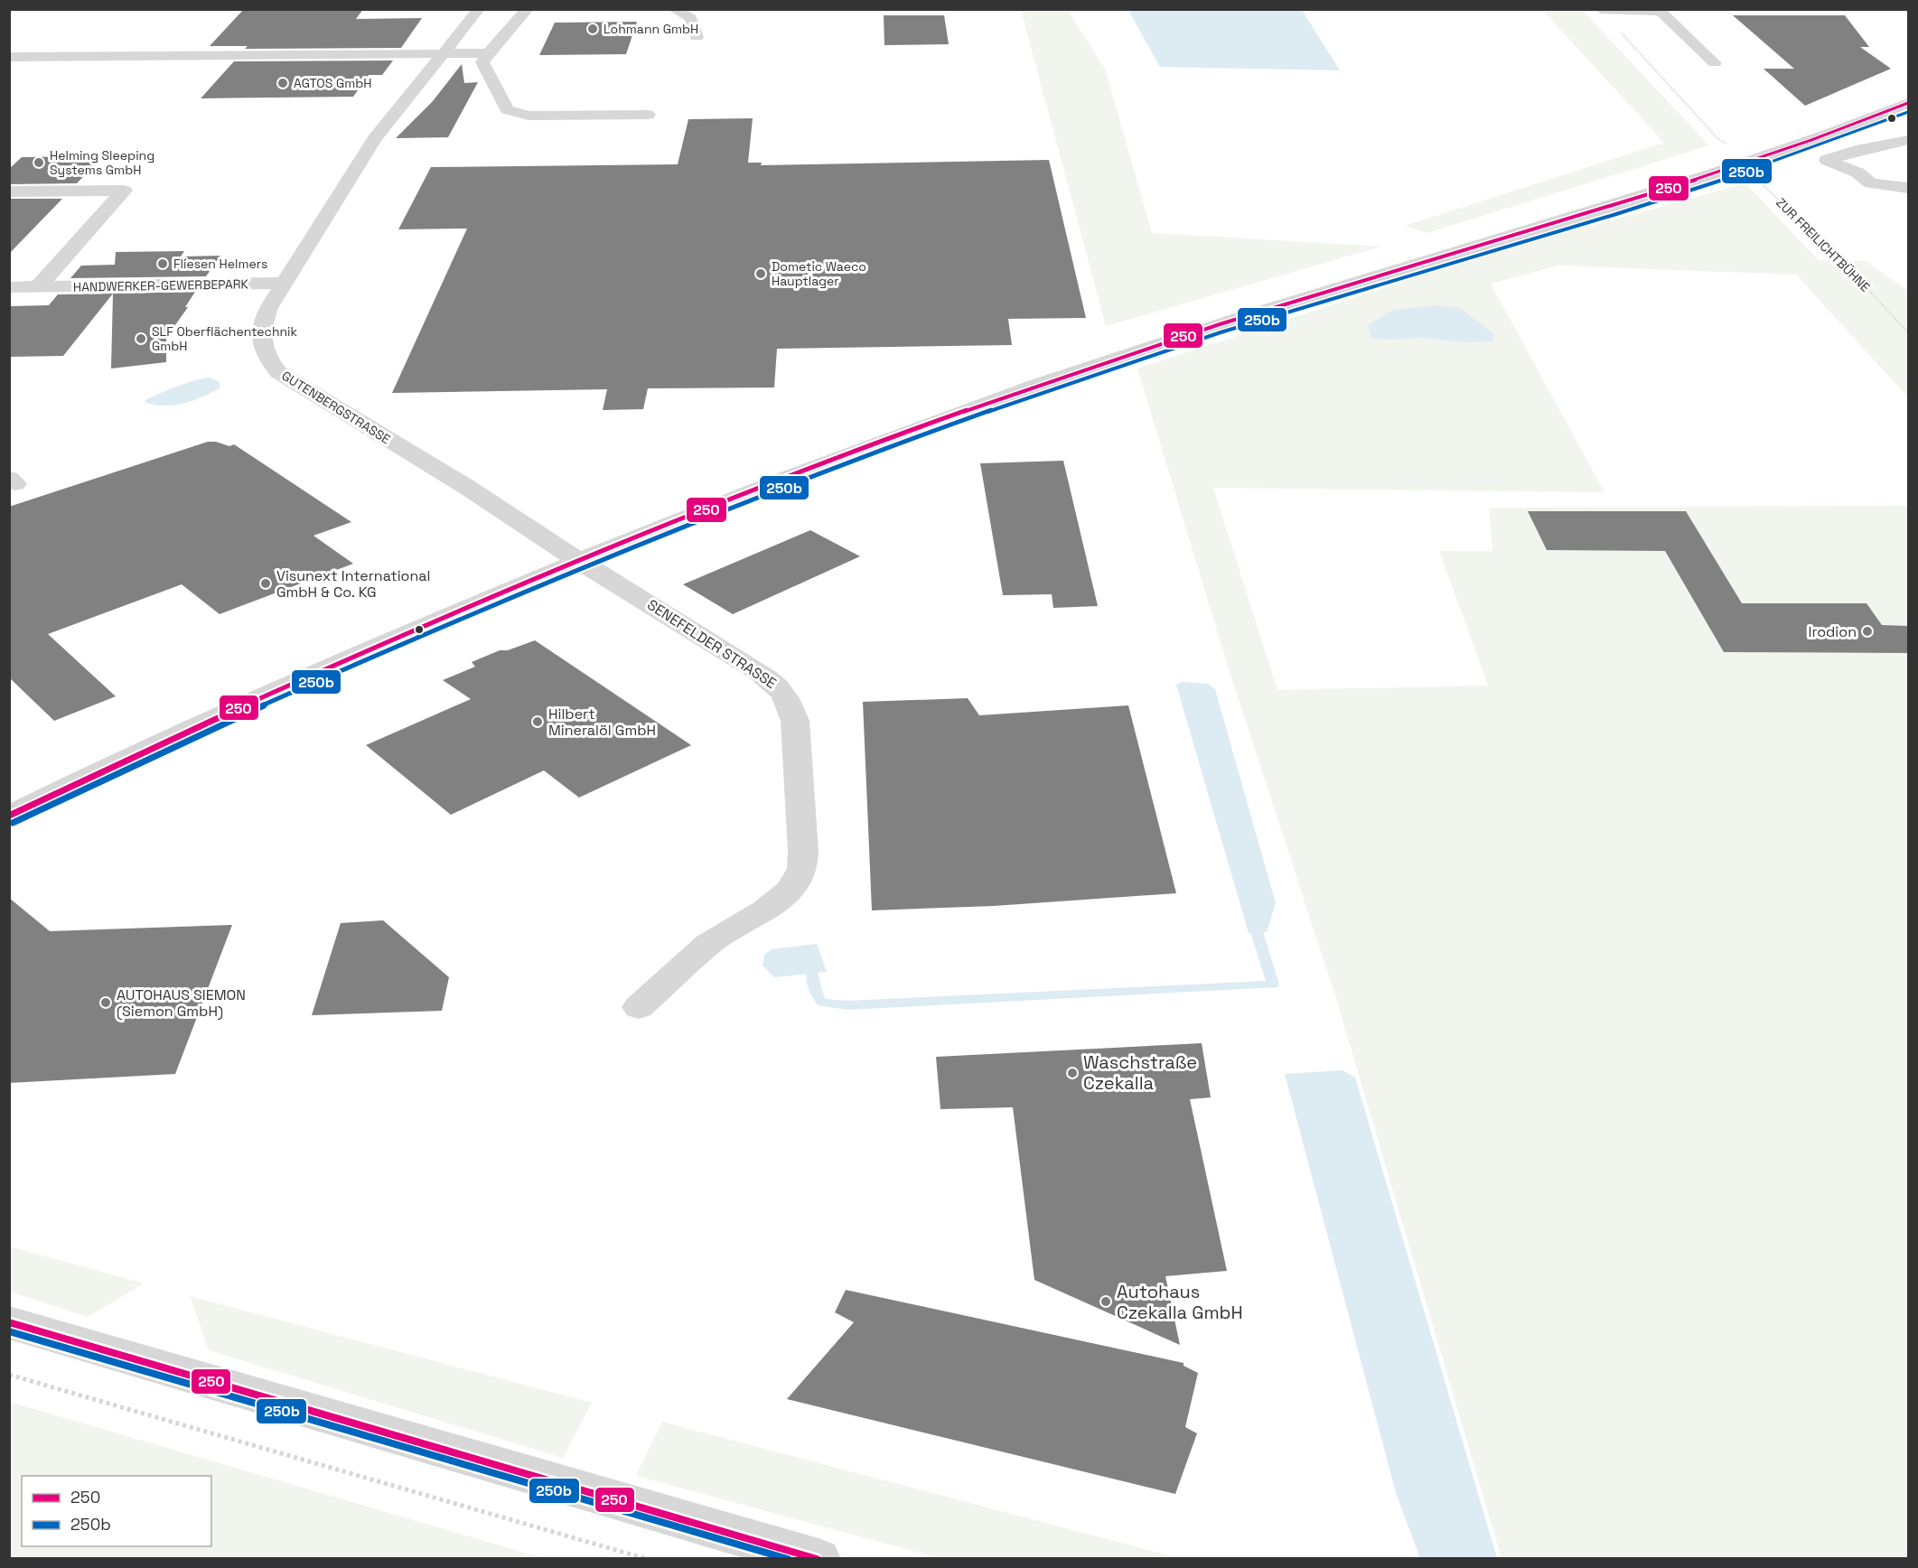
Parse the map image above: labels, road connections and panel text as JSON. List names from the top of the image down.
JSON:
{
  "streets": {
    "street": ["HANDWERKER-GEWERBEPARK", "GUTENBERGSTRASSE", "SENEFELDER STRASSE"],
    "path": ["ZUR FREILICHTBÜHNE"]
  },
  "crossings": [
    ["HANDWERKER-GEWERBEPARK", "GUTENBERGSTRASSE"],
    ["GUTENBERGSTRASSE", "SENEFELDER STRASSE"]
  ],
  "places": [
    "Lohmann GmbH",
    "AGTOS GmbH",
    "Helming Sleeping Systems GmbH",
    "Fliesen Helmers",
    "Dometic Waeco Hauptlager",
    "SLF Oberflächentechnik GmbH",
    "Visunext International GmbH & Co. KG",
    "Irodion",
    "Hilbert Mineralöl GmbH",
    "AUTOHAUS SIEMON (Siemon GmbH)",
    "Waschstraße Czekalla",
    "Autohaus Czekalla GmbH"
  ],
  "lines": ["transit line 250", "transit line 250b"],
  "legend": ["250", "250b"]
}
